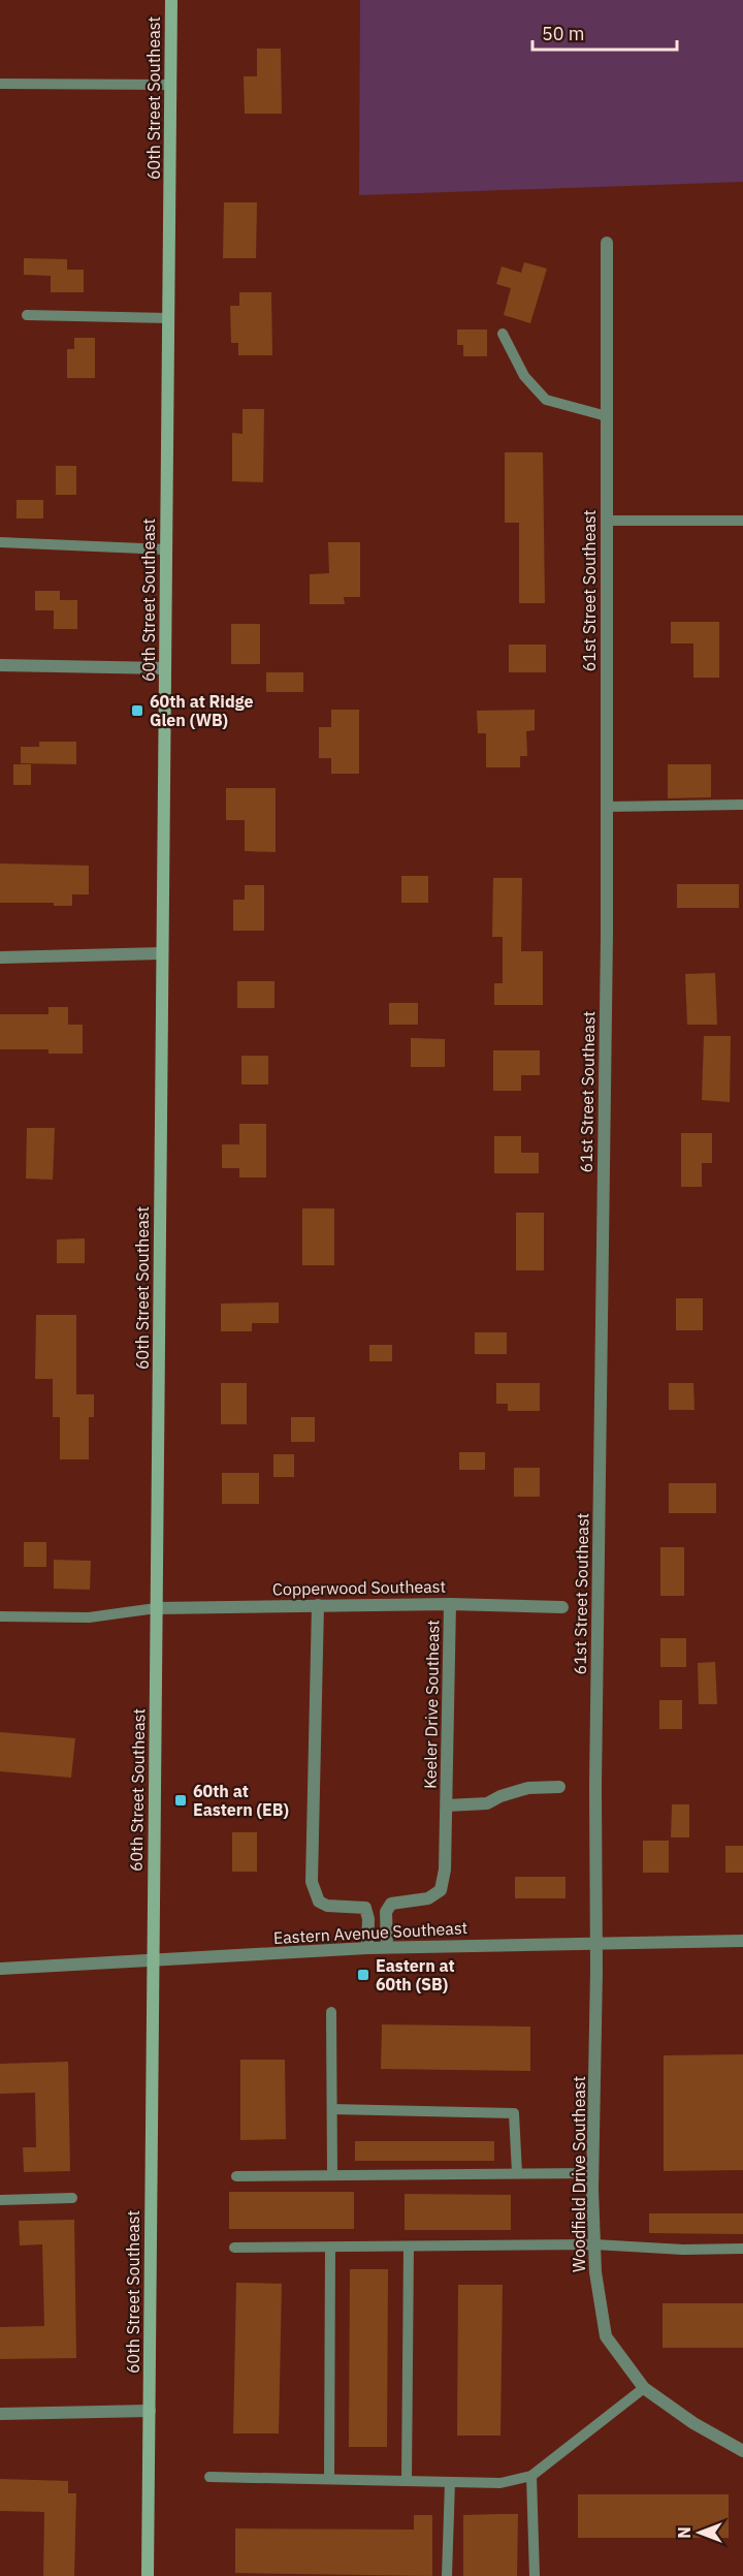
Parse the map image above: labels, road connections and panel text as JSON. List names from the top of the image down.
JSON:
{
  "streets": {
    "main road": ["60th Street Southeast"],
    "street": [
      "61st Street Southeast",
      "Copperwood Southeast",
      "Keeler Drive Southeast",
      "Eastern Avenue Southeast",
      "Woodfield Drive Southeast"
    ]
  },
  "crossings": [
    ["60th Street Southeast", "Copperwood Southeast"],
    ["60th Street Southeast", "Eastern Avenue Southeast"],
    ["61st Street Southeast", "Eastern Avenue Southeast"],
    ["61st Street Southeast", "Woodfield Drive Southeast"],
    ["Copperwood Southeast", "Keeler Drive Southeast"],
    ["Keeler Drive Southeast", "Eastern Avenue Southeast"],
    ["Eastern Avenue Southeast", "Woodfield Drive Southeast"]
  ],
  "places": {
    "transit": ["60th at Ridge Glen (WB)", "60th at Eastern (EB)", "Eastern at 60th (SB)"]
  },
  "scale_bar": "50 m",
  "north": "left"
}
